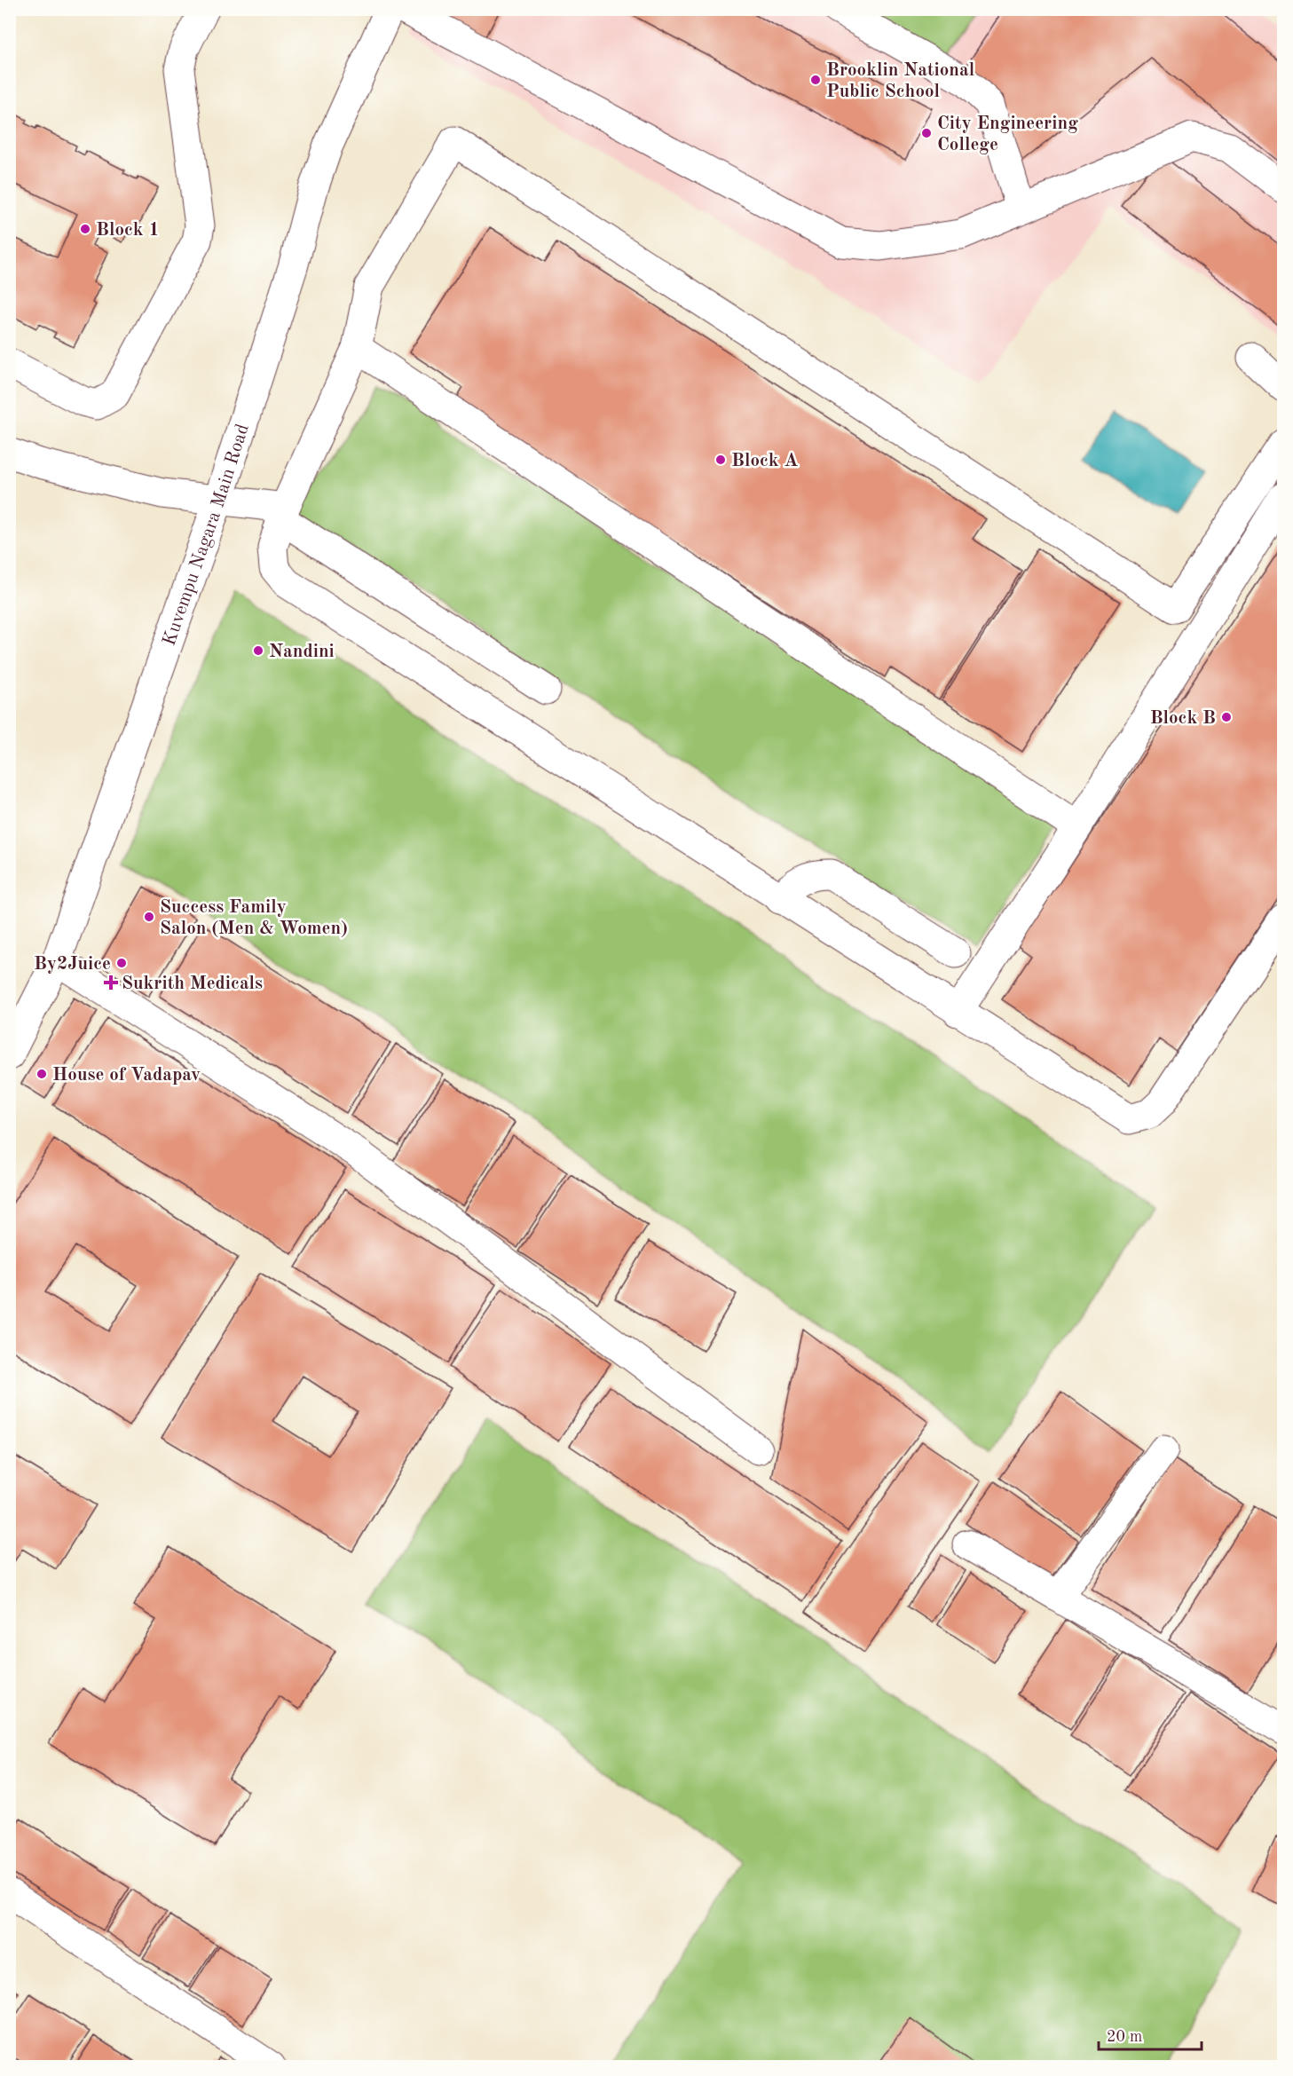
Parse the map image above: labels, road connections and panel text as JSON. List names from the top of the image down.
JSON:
{
  "streets": {
    "street": ["Kuvempu Nagara Main Road"]
  },
  "places": {
    "other": [
      "Brooklin National Public School",
      "City Engineering College",
      "Block 1",
      "Block A",
      "Nandini",
      "Block B",
      "Success Family Salon (Men & Women)",
      "By2Juice",
      "House of Vadapav"
    ],
    "health": ["Sukrith Medicals"]
  },
  "scale_bar": "20 m"
}
